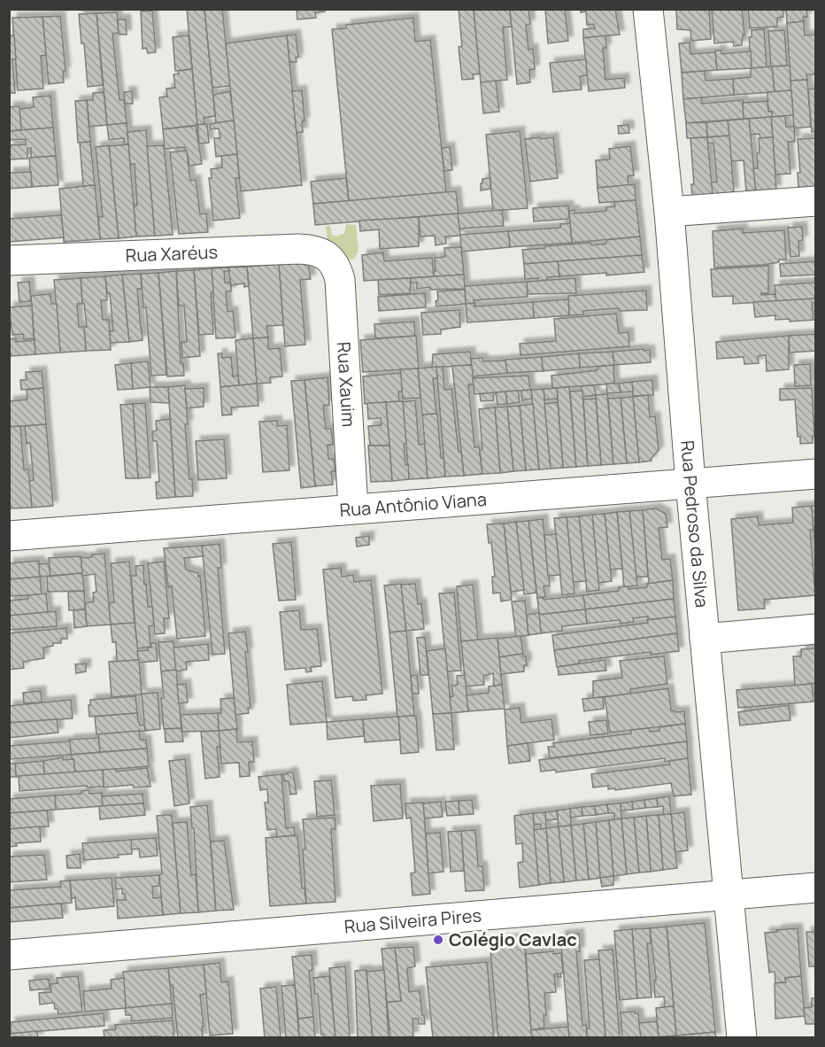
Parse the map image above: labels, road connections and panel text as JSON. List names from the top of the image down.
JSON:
{
  "streets": {
    "street": [
      "Rua Xaréus",
      "Rua Xauim",
      "Rua Antônio Viana",
      "Rua Pedroso da Silva",
      "Rua Silveira Pires"
    ]
  },
  "crossings": [
    ["Rua Xaréus", "Rua Xauim"],
    ["Rua Xauim", "Rua Antônio Viana"],
    ["Rua Antônio Viana", "Rua Pedroso da Silva"],
    ["Rua Pedroso da Silva", "Rua Silveira Pires"]
  ],
  "places": ["Colégio Cavlac"]
}
